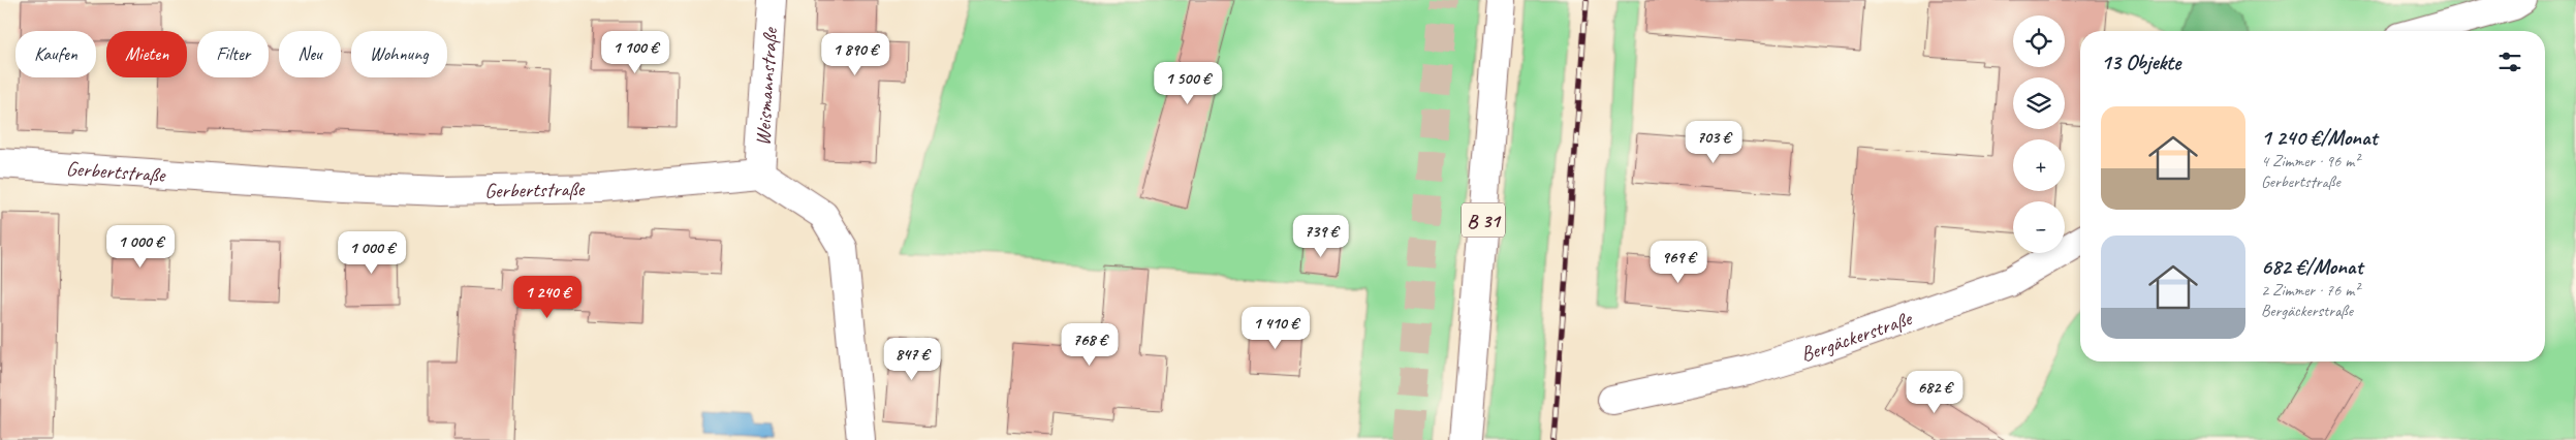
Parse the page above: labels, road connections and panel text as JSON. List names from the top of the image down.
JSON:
{
  "streets": {
    "main road": [
      "Weismannstraße",
      "Gerbertstraße",
      "B 31",
      "Bergäckerstraße"
    ]
  },
  "crossings": [
    ["Weismannstraße", "Gerbertstraße"]
  ],
  "page": {
    "map_buttons": ["+", "−"],
    "price": [
      "1 100 €",
      "1 890 €",
      "1 500 €",
      "703 €",
      "739 €",
      "1 000 €",
      "1 000 €",
      "969 €",
      "1 240 €",
      "1 410 €",
      "768 €",
      "847 €",
      "682 €"
    ],
    "chip": [
      "Kaufen",
      "Mieten",
      "Filter",
      "Neu",
      "Wohnung"
    ],
    "heading": "13 Objekte",
    "list": [
      {
        "name": "1 240 €/Monat",
        "note": "4 Zimmer · 96 m² · Gerbertstraße"
      },
      {
        "name": "682 €/Monat",
        "note": "2 Zimmer · 76 m² · Bergäckerstraße"
      }
    ]
  }
}
